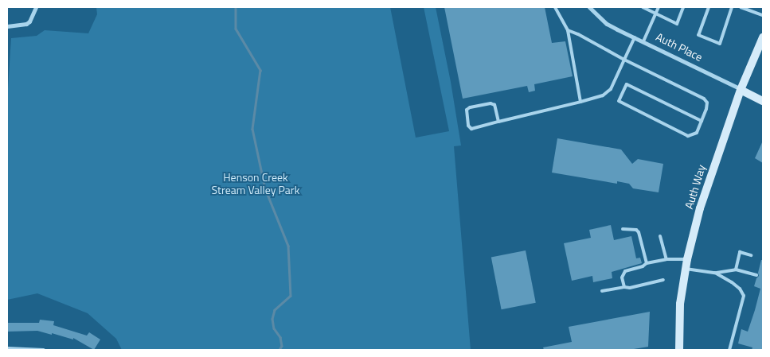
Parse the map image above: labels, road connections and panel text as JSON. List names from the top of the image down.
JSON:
{
  "streets": {
    "street": ["Auth Place", "Auth Way"]
  },
  "crossings": [
    ["Auth Place", "Auth Way"]
  ],
  "parks": ["Henson Creek Stream Valley Park"]
}
